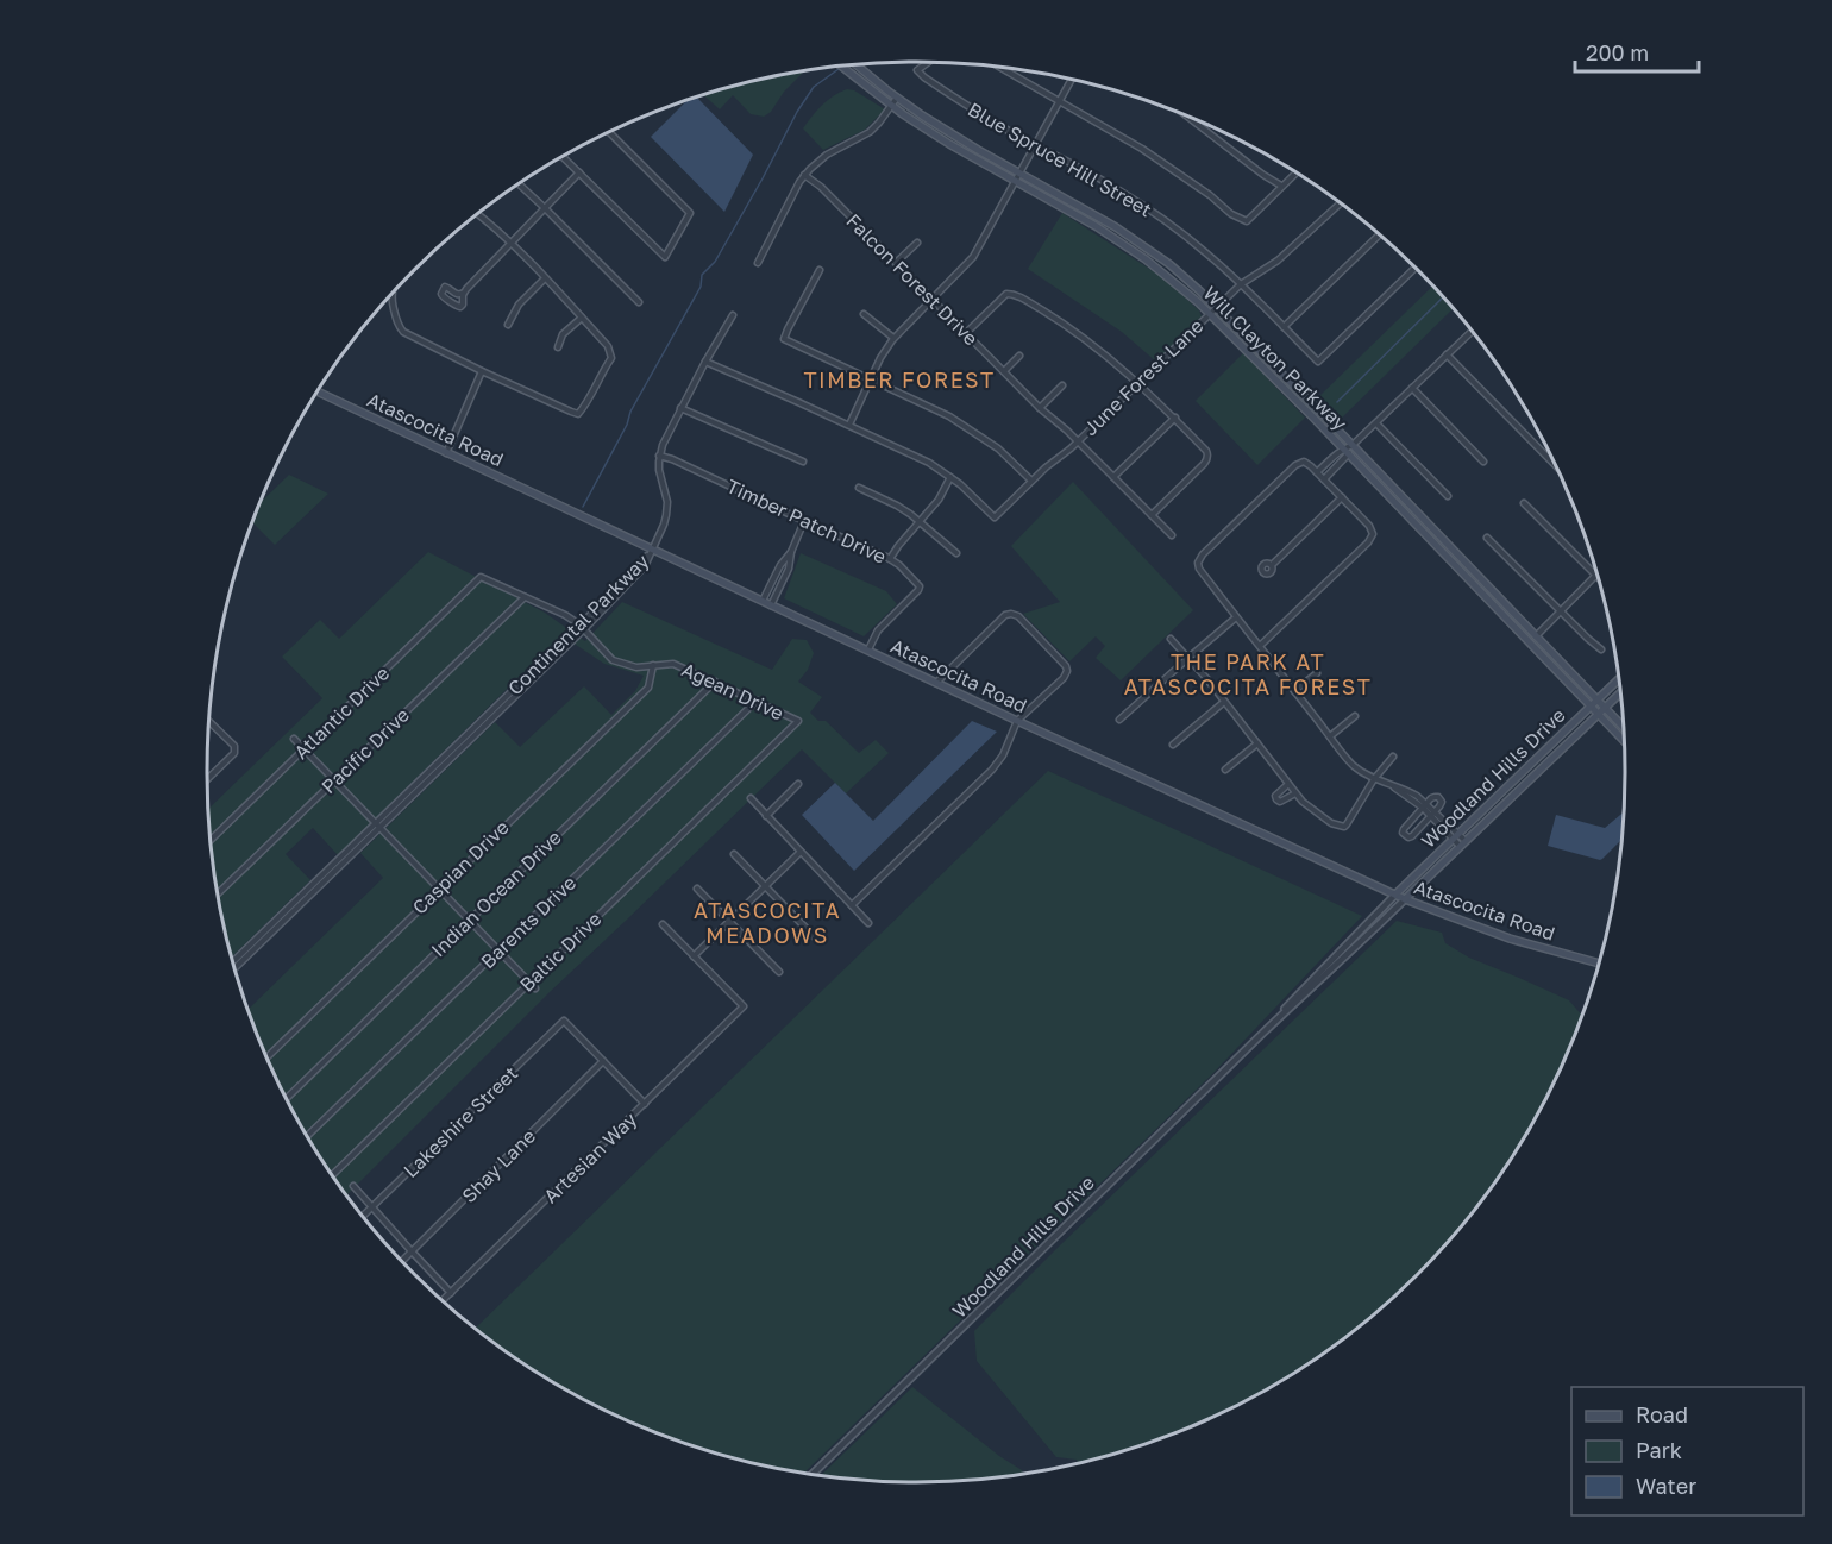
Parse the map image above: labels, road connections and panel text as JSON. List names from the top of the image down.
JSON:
{
  "streets": {
    "main road": ["Will Clayton Parkway", "Atascocita Road", "Woodland Hills Drive"],
    "street": [
      "Blue Spruce Hill Street",
      "Falcon Forest Drive",
      "June Forest Lane",
      "Timber Patch Drive",
      "Continental Parkway",
      "Agean Drive",
      "Atlantic Drive",
      "Pacific Drive",
      "Caspian Drive",
      "Indian Ocean Drive",
      "Barents Drive",
      "Baltic Drive",
      "Lakeshire Street",
      "Artesian Way",
      "Shay Lane"
    ]
  },
  "crossings": [
    ["Blue Spruce Hill Street", "June Forest Lane"],
    ["Falcon Forest Drive", "June Forest Lane"],
    ["Will Clayton Parkway", "June Forest Lane"],
    ["Will Clayton Parkway", "Woodland Hills Drive"],
    ["Atascocita Road", "Timber Patch Drive"],
    ["Atascocita Road", "Continental Parkway"],
    ["Atascocita Road", "Woodland Hills Drive"],
    ["Continental Parkway", "Agean Drive"],
    ["Agean Drive", "Atlantic Drive"],
    ["Agean Drive", "Pacific Drive"],
    ["Agean Drive", "Caspian Drive"],
    ["Agean Drive", "Indian Ocean Drive"],
    ["Agean Drive", "Barents Drive"],
    ["Agean Drive", "Baltic Drive"],
    ["Lakeshire Street", "Shay Lane"]
  ],
  "districts": ["TIMBER FOREST", "THE PARK AT ATASCOCITA FOREST", "ATASCOCITA MEADOWS"],
  "legend": ["Road", "Park", "Water"],
  "scale_bar": "200 m"
}
